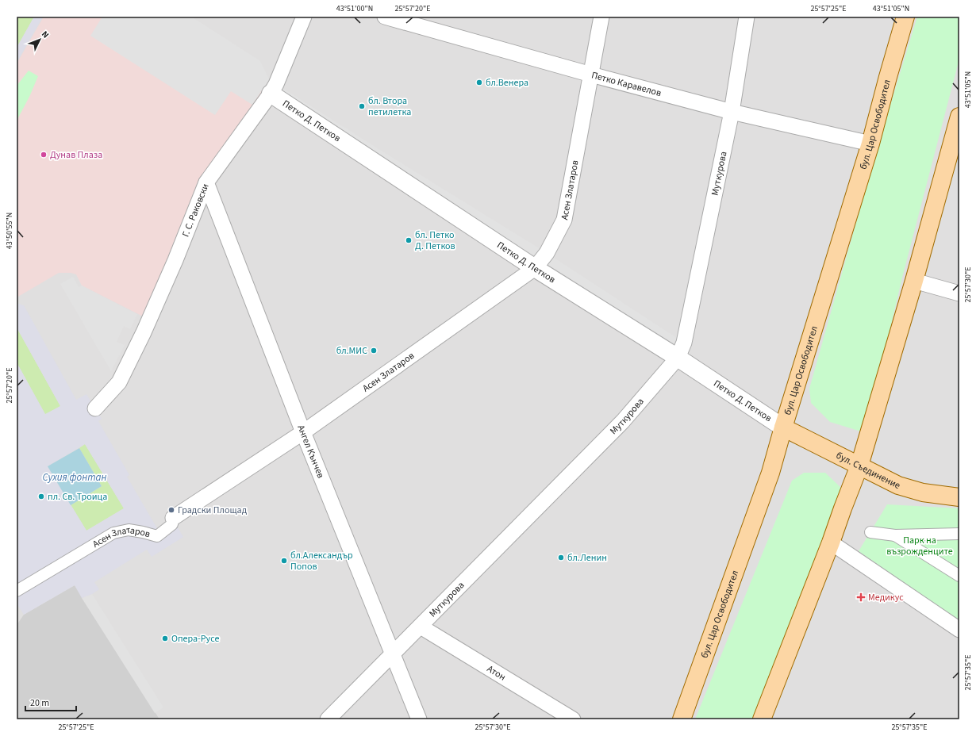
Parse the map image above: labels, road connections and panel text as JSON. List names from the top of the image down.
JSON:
{
  "streets": {
    "main road": ["бул. Цар Освободител", "бул. Съединение"],
    "street": [
      "Петко Каравелов",
      "Петко Д. Петков",
      "Муткурова",
      "Асен Златаров",
      "Г. С. Раковски",
      "Ангел Кънчев",
      "Атон"
    ]
  },
  "crossings": [
    ["Петко Каравелов", "бул. Цар Освободител"],
    ["Петко Каравелов", "Муткурова"],
    ["Петко Каравелов", "Асен Златаров"],
    ["Петко Д. Петков", "бул. Цар Освободител"],
    ["Петко Д. Петков", "Муткурова"],
    ["Петко Д. Петков", "Асен Златаров"],
    ["Петко Д. Петков", "Г. С. Раковски"],
    ["Петко Д. Петков", "бул. Съединение"],
    ["бул. Цар Освободител", "бул. Съединение"],
    ["Муткурова", "Ангел Кънчев"],
    ["Муткурова", "Атон"],
    ["Асен Златаров", "Ангел Кънчев"],
    ["Г. С. Раковски", "Ангел Кънчев"]
  ],
  "water": ["Сухия фонтан"],
  "parks": ["Парк на възрожденците"],
  "places": {
    "other": [
      "бл.Венера",
      "бл. Втора петилетка",
      "Дунав Плаза",
      "бл. Петко Д. Петков",
      "бл.МИС",
      "пл. Св. Троица",
      "Градски Площад",
      "бл.Ленин",
      "бл.Александър Попов",
      "Опера-Русе"
    ],
    "health": ["Медикус"]
  },
  "scale_bar": "20 m",
  "north": "top right",
  "coordinates": [
    "43°51'00\"N",
    "25°57'20\"E",
    "25°57'25\"E",
    "43°51'05\"N",
    "43°50'55\"N",
    "25°57'30\"E",
    "25°57'35\"E"
  ]
}
